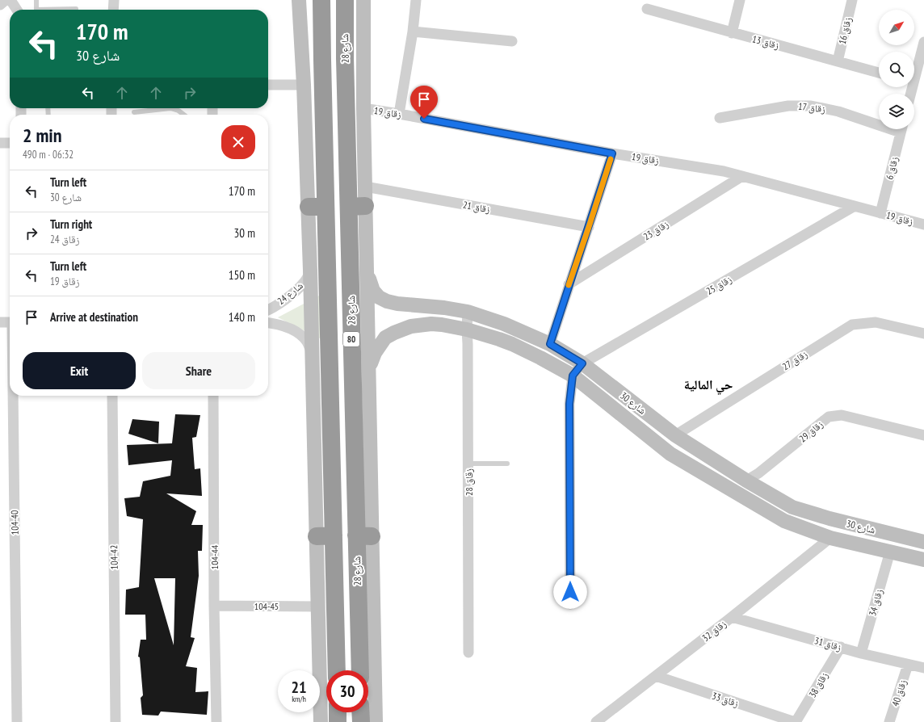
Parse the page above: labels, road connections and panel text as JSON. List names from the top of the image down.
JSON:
{
  "streets": {
    "highway": ["شارع 28", "80"],
    "main road": ["شارع 30"],
    "street": [
      "زقاق 16",
      "زقاق 13",
      "زقاق 17",
      "زقاق 19",
      "زقاق 6",
      "زقاق 21",
      "زقاق 23",
      "زقاق 25",
      "شارع 24",
      "زقاق 27",
      "زقاق 29",
      "زقاق 28",
      "104-40",
      "104-42",
      "104-44",
      "زقاق 34",
      "104-45",
      "زقاق 32",
      "زقاق 31",
      "زقاق 38",
      "زقاق 40",
      "زقاق 33"
    ]
  },
  "crossings": [
    ["زقاق 16", "زقاق 13"],
    ["زقاق 19", "زقاق 6"],
    ["زقاق 19", "زقاق 23"],
    ["زقاق 19", "زقاق 25"],
    ["زقاق 25", "شارع 30"],
    ["زقاق 27", "شارع 30"],
    ["شارع 30", "زقاق 29"],
    ["شارع 30", "زقاق 28"],
    ["شارع 30", "زقاق 34"],
    ["شارع 30", "زقاق 32"],
    ["104-44", "104-45"],
    ["زقاق 34", "زقاق 31"],
    ["زقاق 32", "زقاق 31"],
    ["زقاق 32", "زقاق 33"],
    ["زقاق 31", "زقاق 38"],
    ["زقاق 31", "زقاق 40"],
    ["زقاق 38", "زقاق 33"]
  ],
  "districts": ["حي المالية"],
  "north": "top right",
  "page": {
    "turn": ["170 m", "شارع 30"],
    "heading": ["2 min", "490 m · 06:32"],
    "list": [
      {
        "name": "Turn left",
        "note": "شارع 30",
        "value": "170 m"
      },
      {
        "name": "Turn right",
        "note": "زقاق 24",
        "value": "30 m"
      },
      {
        "name": "Turn left",
        "note": "زقاق 19",
        "value": "150 m"
      },
      {
        "name": "Arrive at destination",
        "value": "140 m"
      }
    ],
    "buttons": ["Exit", "Share"],
    "speed": "21 km/h",
    "limit": "30"
  }
}
